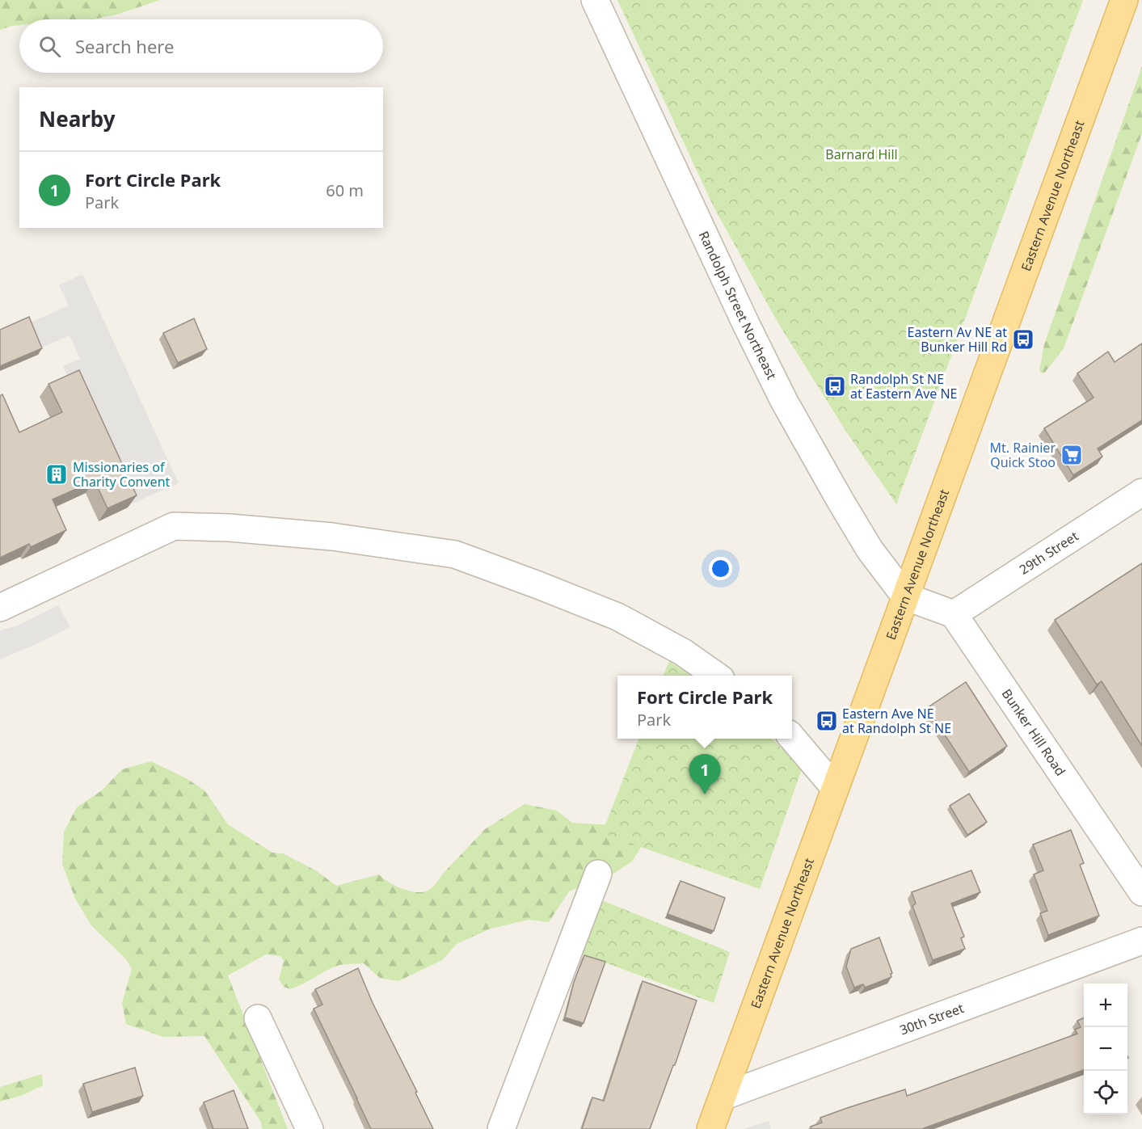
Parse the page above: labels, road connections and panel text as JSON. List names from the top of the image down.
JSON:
{
  "streets": {
    "main road": ["Eastern Avenue Northeast"],
    "street": [
      "Randolph Street Northeast",
      "29th Street",
      "Bunker Hill Road",
      "30th Street"
    ]
  },
  "crossings": [
    ["Eastern Avenue Northeast", "Randolph Street Northeast"],
    ["Eastern Avenue Northeast", "30th Street"],
    ["29th Street", "Bunker Hill Road"]
  ],
  "parks": ["Barnard Hill"],
  "places": {
    "bus stop": ["Eastern Av NE at Bunker Hill Rd", "Randolph St NE at Eastern Ave NE", "Eastern Ave NE at Randolph St NE"],
    "supermarket": ["Mt. Rainier Quick Stoo"],
    "building": ["Missionaries of Charity Convent"]
  },
  "page": {
    "search": "Search here",
    "heading": "Nearby",
    "list": [
      {
        "mark": "1",
        "name": "Fort Circle Park",
        "note": "Park",
        "value": "60 m"
      }
    ],
    "popup": ["Fort Circle Park", "Park"],
    "pins": "1",
    "map_buttons": ["+", "−"]
  }
}
